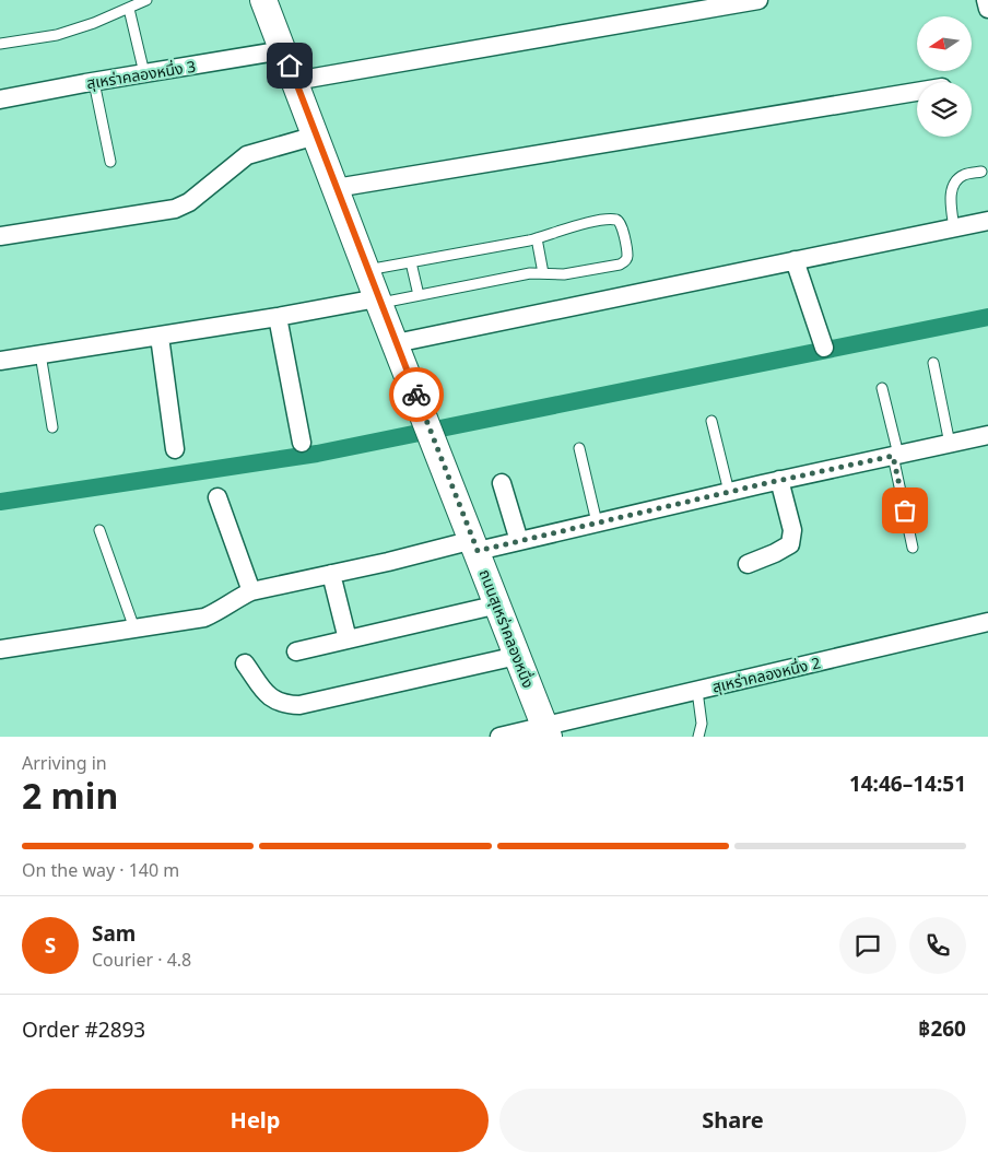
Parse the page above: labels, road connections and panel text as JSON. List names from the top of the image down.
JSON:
{
  "streets": {
    "main road": ["ถนนสุเหร่าคลองหนึ่ง"],
    "street": ["สุเหร่าคลองหนึ่ง 3", "สุเหร่าคลองหนึ่ง 2"]
  },
  "crossings": [
    ["สุเหร่าคลองหนึ่ง 3", "ถนนสุเหร่าคลองหนึ่ง"],
    ["ถนนสุเหร่าคลองหนึ่ง", "สุเหร่าคลองหนึ่ง 2"]
  ],
  "north": "left",
  "page": {
    "heading": ["2 min", "Arriving in", "14:46–14:51"],
    "panel": [
      "Sam",
      "Courier · 4.8",
      "Order #2893",
      "฿260"
    ],
    "bar": "On the way · 140 m",
    "round": "S",
    "buttons": ["Help", "Share"]
  }
}
